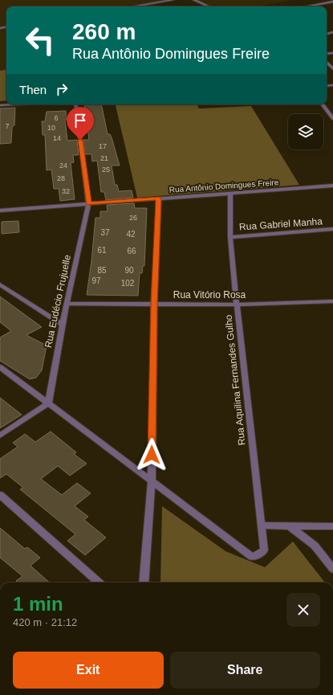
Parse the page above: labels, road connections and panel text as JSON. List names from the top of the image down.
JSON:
{
  "streets": {
    "street": [
      "Rua Antônio Domingues Freire",
      "Rua Gabriel Manha",
      "Rua Vitório Rosa",
      "Rua Eudécio Frujuelle",
      "Rua Aquilina Fernandes Gulho"
    ]
  },
  "crossings": [
    ["Rua Antônio Domingues Freire", "Rua Eudécio Frujuelle"],
    ["Rua Antônio Domingues Freire", "Rua Aquilina Fernandes Gulho"],
    ["Rua Gabriel Manha", "Rua Aquilina Fernandes Gulho"],
    ["Rua Vitório Rosa", "Rua Eudécio Frujuelle"],
    ["Rua Vitório Rosa", "Rua Aquilina Fernandes Gulho"]
  ],
  "house_numbers": [
    "6",
    "7",
    "10",
    "14",
    "17",
    "21",
    "24",
    "25",
    "28",
    "32",
    "26",
    "37",
    "42",
    "61",
    "66",
    "85",
    "90",
    "97",
    "102"
  ],
  "page": {
    "turn": ["260 m", "Rua Antônio Domingues Freire"],
    "then": "Then",
    "heading": ["1 min", "420 m · 21:12"],
    "buttons": ["Exit", "Share"]
  }
}
